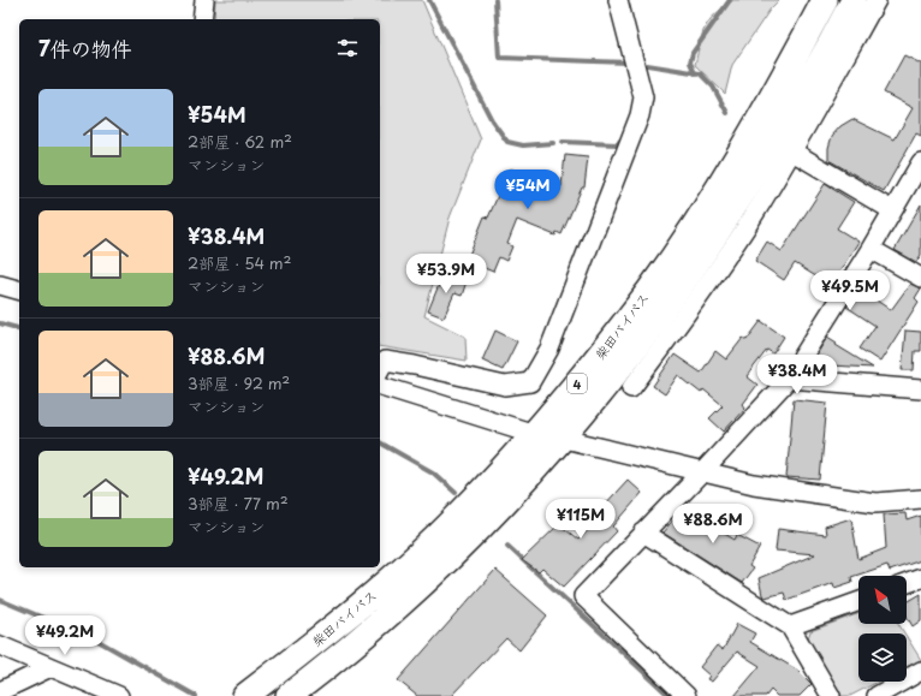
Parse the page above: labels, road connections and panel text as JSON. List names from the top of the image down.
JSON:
{
  "streets": {
    "highway": ["柴田バイパス", "4"]
  },
  "north": "top left",
  "page": {
    "heading": "7件の物件",
    "list": [
      {
        "name": "¥54M",
        "note": "2部屋 · 62 m² · マンション"
      },
      {
        "name": "¥38.4M",
        "note": "2部屋 · 54 m² · マンション"
      },
      {
        "name": "¥88.6M",
        "note": "3部屋 · 92 m² · マンション"
      },
      {
        "name": "¥49.2M",
        "note": "3部屋 · 77 m² · マンション"
      }
    ],
    "price": [
      "¥54M",
      "¥53.9M",
      "¥49.5M",
      "¥38.4M",
      "¥115M",
      "¥88.6M",
      "¥49.2M"
    ]
  }
}
